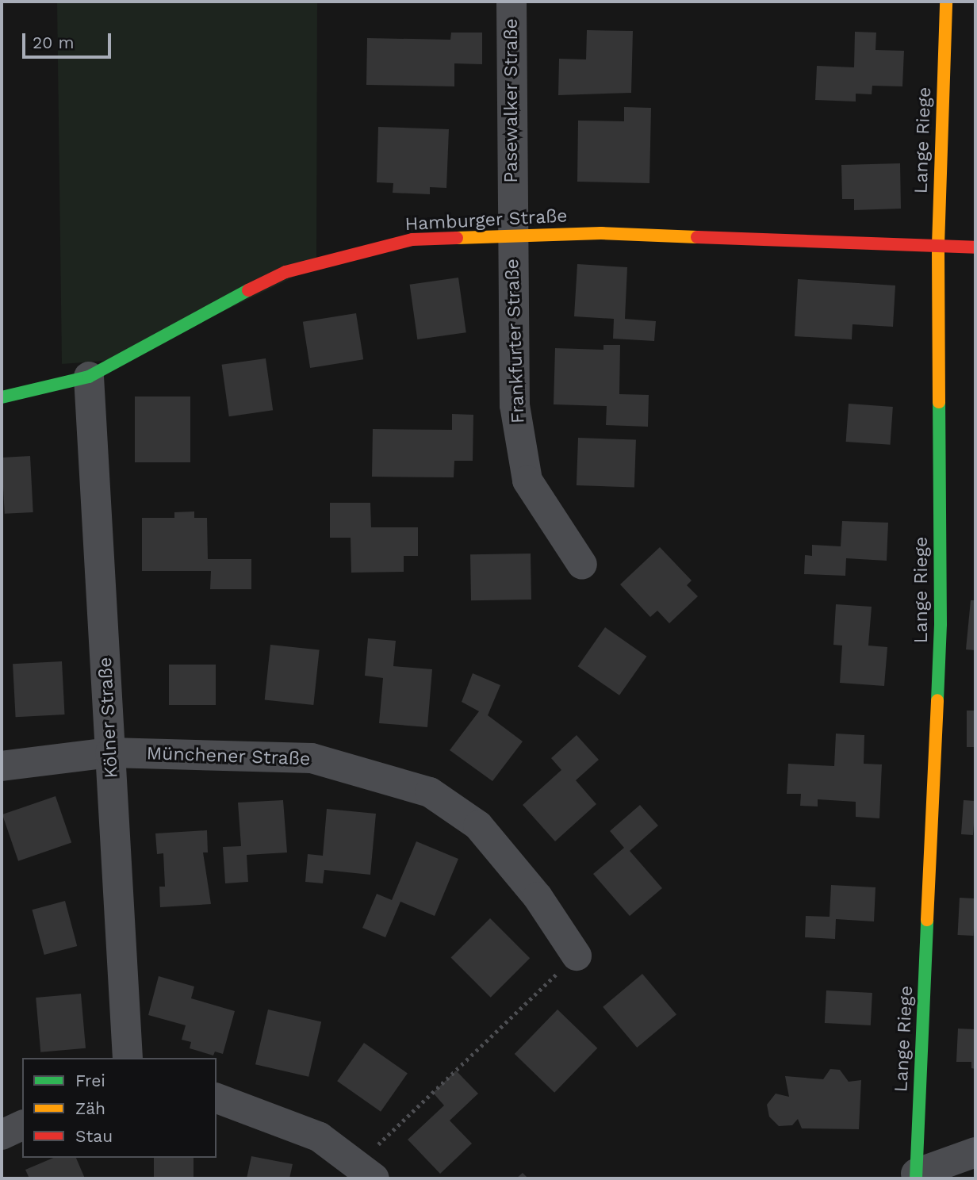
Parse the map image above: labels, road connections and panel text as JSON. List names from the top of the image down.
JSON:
{
  "streets": {
    "street": [
      "Pasewalker Straße",
      "Lange Riege",
      "Hamburger Straße",
      "Frankfurter Straße",
      "Kölner Straße",
      "Münchener Straße"
    ]
  },
  "crossings": [
    ["Pasewalker Straße", "Hamburger Straße"],
    ["Pasewalker Straße", "Frankfurter Straße"],
    ["Lange Riege", "Hamburger Straße"],
    ["Hamburger Straße", "Frankfurter Straße"],
    ["Hamburger Straße", "Kölner Straße"],
    ["Kölner Straße", "Münchener Straße"]
  ],
  "legend": ["Frei", "Zäh", "Stau"],
  "scale_bar": "20 m"
}
